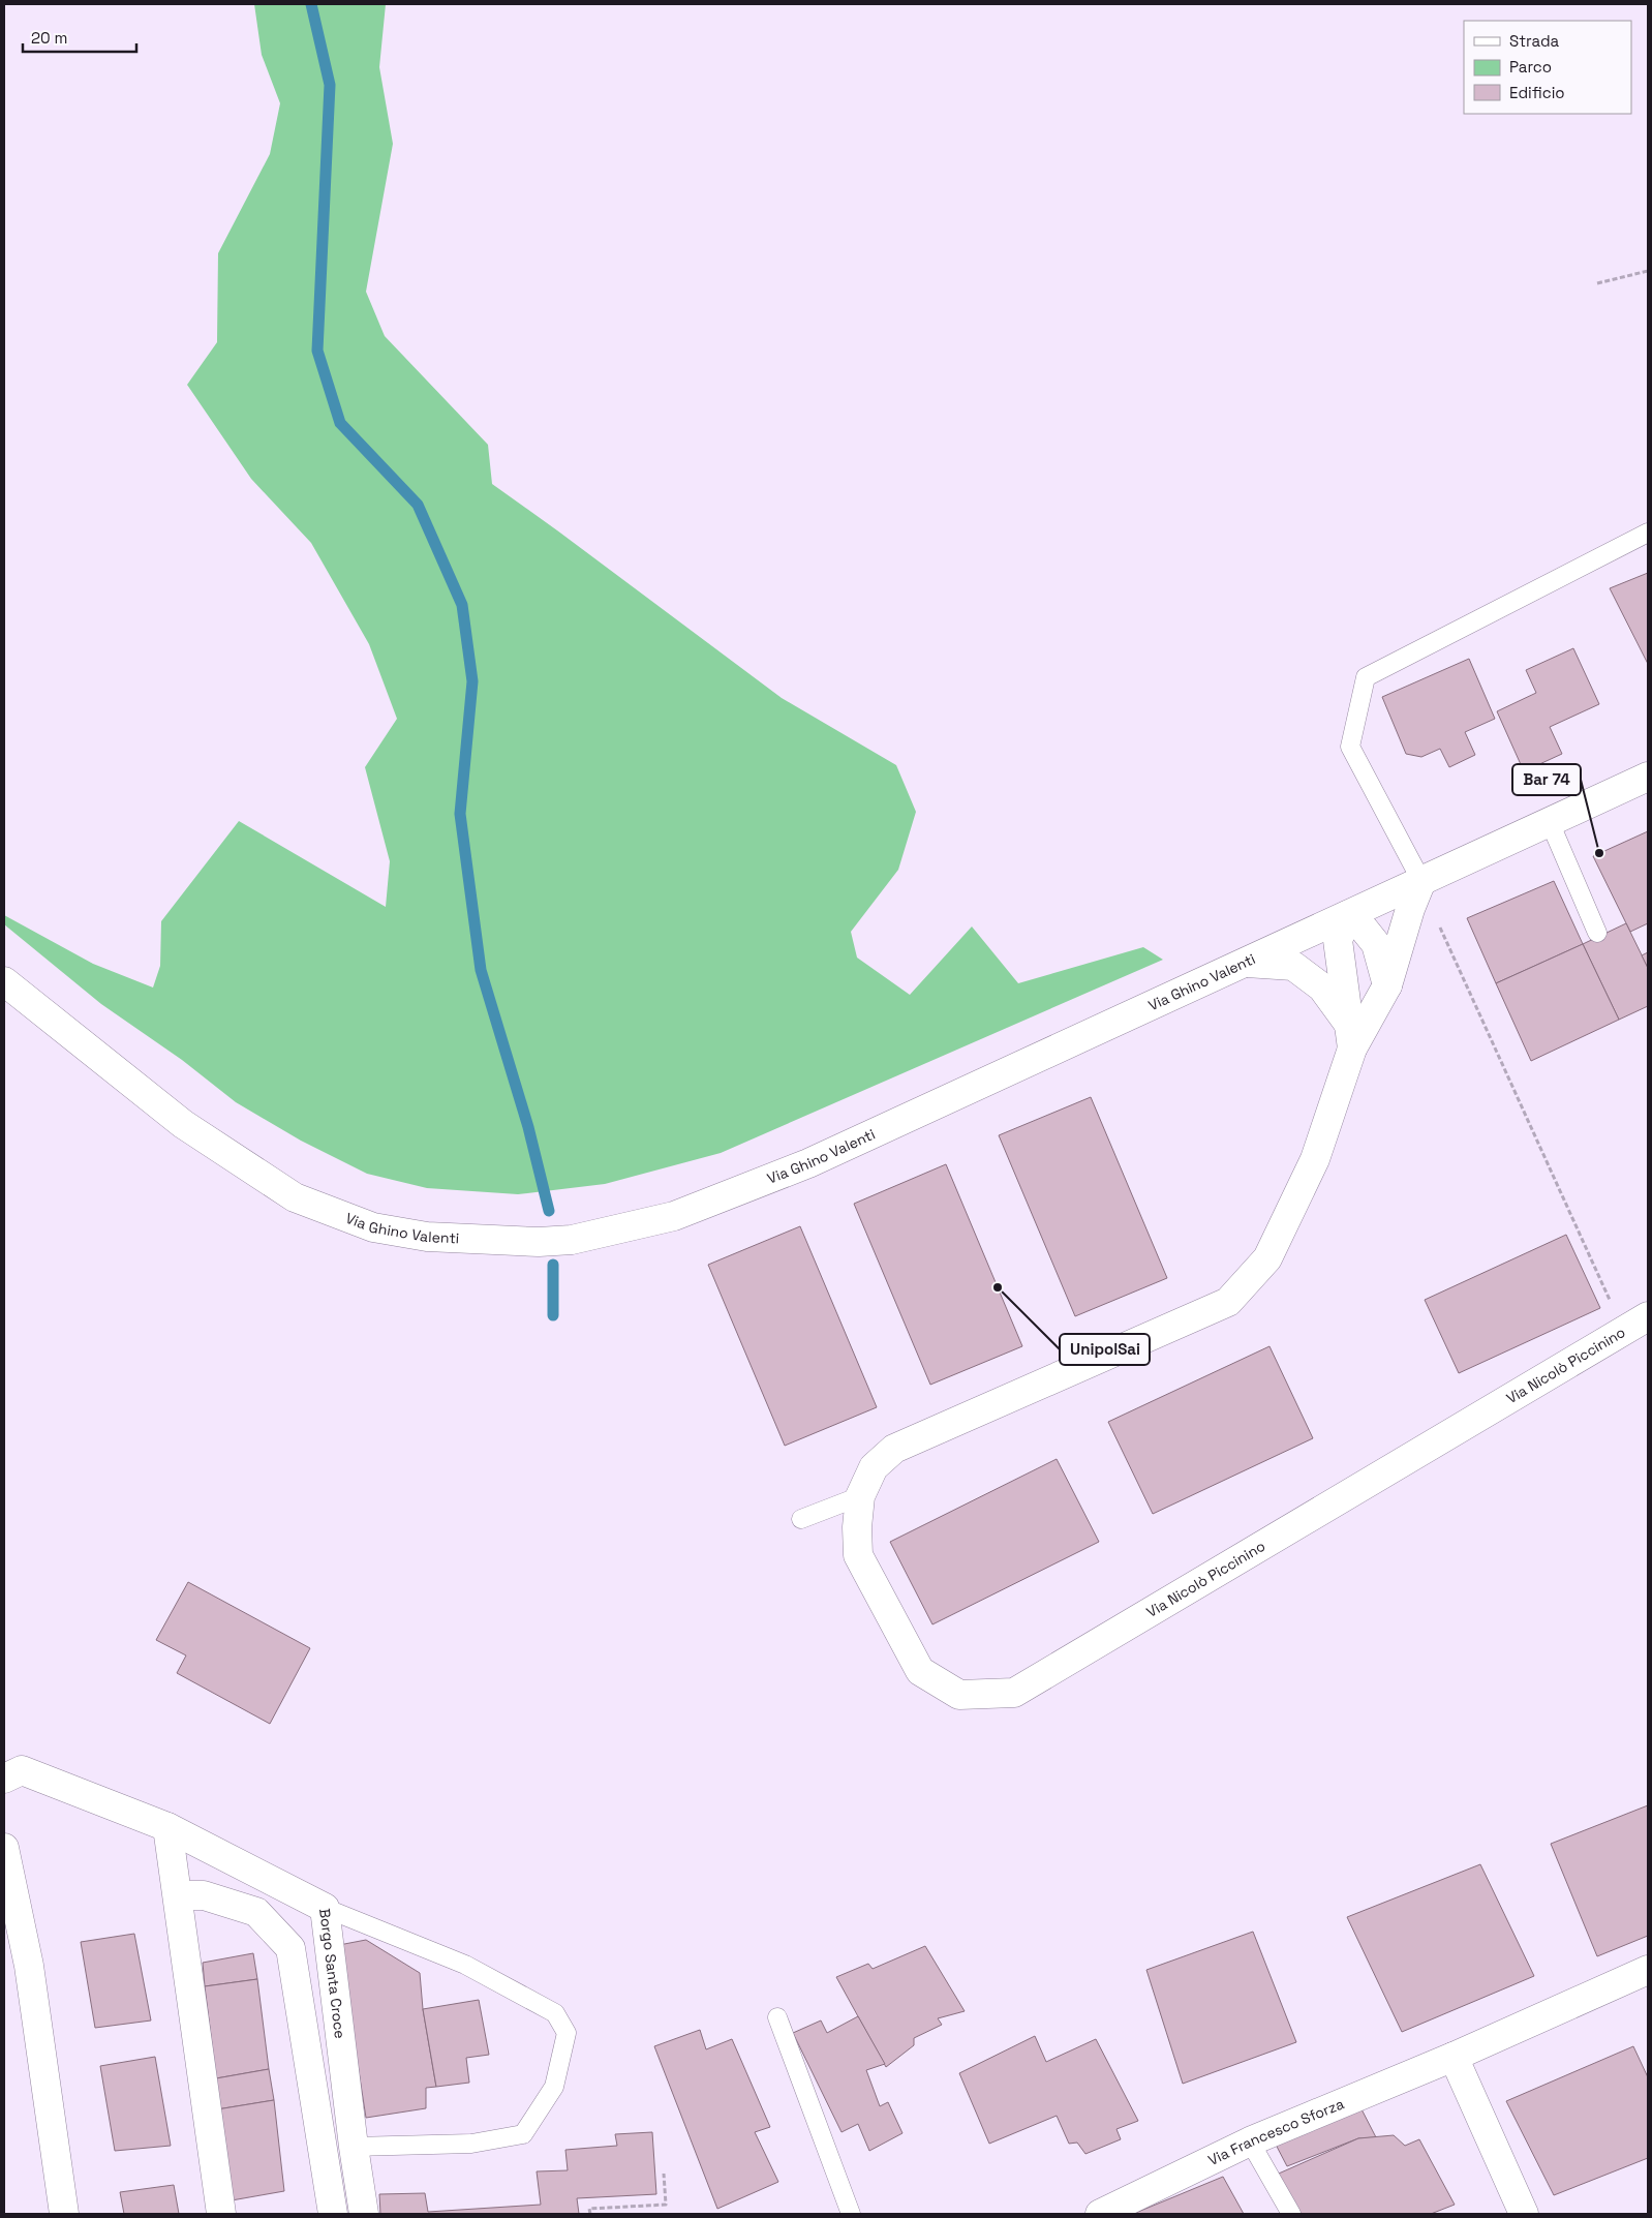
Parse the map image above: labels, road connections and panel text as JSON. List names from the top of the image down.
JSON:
{
  "streets": {
    "street": [
      "Via Ghino Valenti",
      "Via Nicolò Piccinino",
      "Borgo Santa Croce",
      "Via Francesco Sforza"
    ]
  },
  "places": ["Bar 74", "UnipolSai"],
  "legend": ["Strada", "Parco", "Edificio"],
  "scale_bar": "20 m"
}
